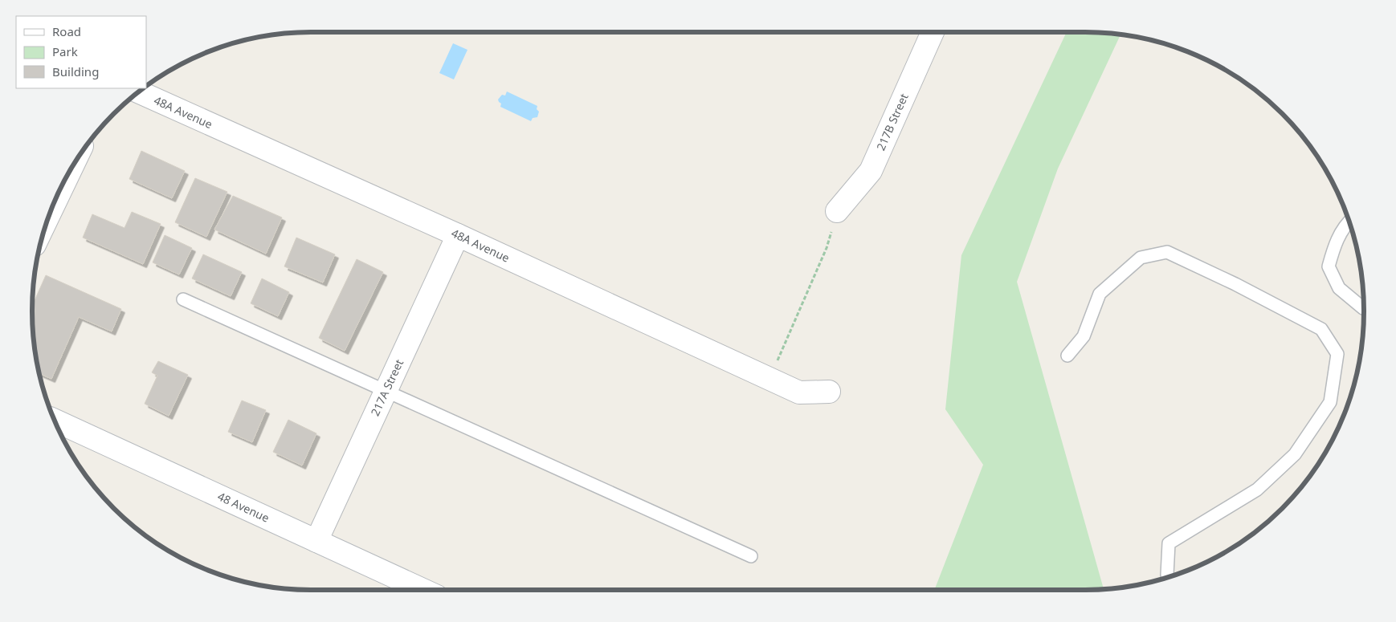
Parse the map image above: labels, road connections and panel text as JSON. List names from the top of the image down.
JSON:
{
  "streets": {
    "street": [
      "48A Avenue",
      "217B Street",
      "217A Street",
      "48 Avenue"
    ]
  },
  "crossings": [
    ["48A Avenue", "217A Street"],
    ["217A Street", "48 Avenue"]
  ],
  "legend": ["Road", "Park", "Building"]
}
